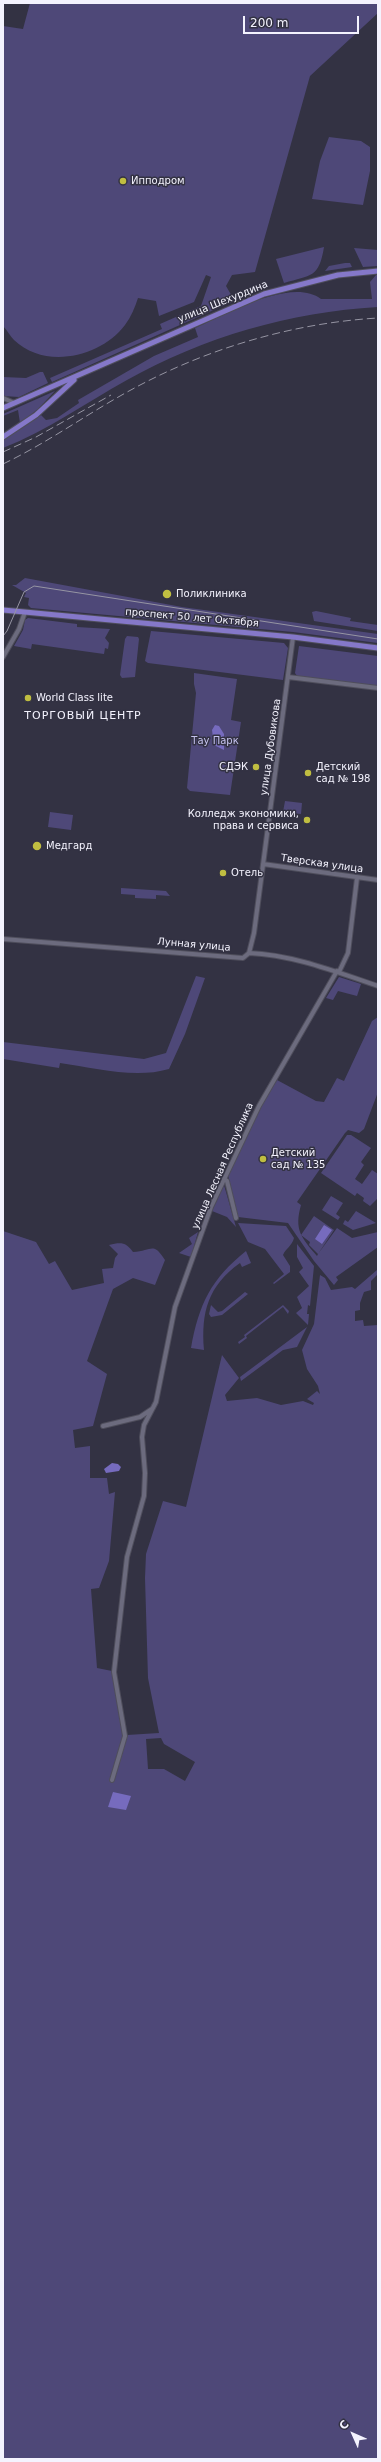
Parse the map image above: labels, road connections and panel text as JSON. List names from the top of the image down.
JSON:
{
  "streets": {
    "main road": ["улица Шехурдина", "проспект 50 лет Октября"],
    "street": [
      "улица Дубовикова",
      "Тверская улица",
      "Лунная улица",
      "улица Лесная Республика"
    ]
  },
  "crossings": [
    ["проспект 50 лет Октября", "улица Дубовикова"],
    ["улица Дубовикова", "Тверская улица"],
    ["улица Дубовикова", "Лунная улица"],
    ["Тверская улица", "улица Лесная Республика"],
    ["Лунная улица", "улица Лесная Республика"]
  ],
  "districts": ["ТОРГОВЫЙ ЦЕНТР"],
  "parks": ["Тау Парк"],
  "places": [
    "Ипподром",
    "Поликлиника",
    "World Class lite",
    "СДЭК",
    "Детский сад № 198",
    "Колледж экономики, права и сервиса",
    "Медгард",
    "Отель",
    "Детский сад № 135"
  ],
  "scale_bar": "200 m",
  "north": "top left"
}
